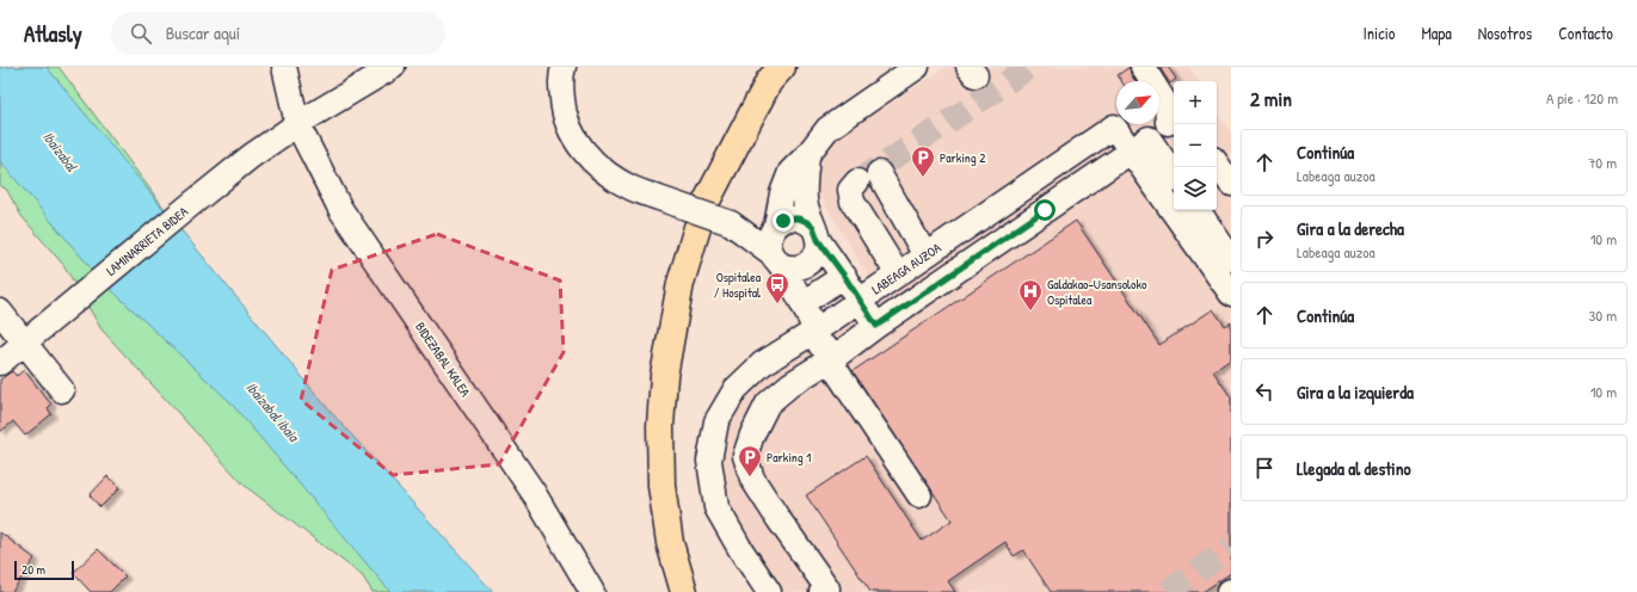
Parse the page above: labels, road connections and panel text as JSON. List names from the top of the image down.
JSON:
{
  "streets": {
    "street": ["LAMINARRIETA BIDEA", "LABEAGA AUZOA", "BIDEZABAL KALEA"]
  },
  "crossings": [
    ["LAMINARRIETA BIDEA", "BIDEZABAL KALEA"]
  ],
  "water": ["Ibaizabal", "Ibaizabal ibaia"],
  "places": {
    "parking": ["Parking 2", "Parking 1"],
    "bus stop": ["Ospitalea / Hospital"],
    "hospital": ["Galdakao-Usansoloko Ospitalea"]
  },
  "scale_bar": "20 m",
  "north": "top right",
  "page": {
    "header": "Atlasly",
    "search": "Buscar aquí",
    "nav": [
      "Inicio",
      "Mapa",
      "Nosotros",
      "Contacto"
    ],
    "heading": ["2 min", "A pie · 120 m"],
    "map_buttons": ["+", "−"],
    "list": [
      ["Continúa", "Labeaga auzoa", "70 m"],
      ["Gira a la derecha", "Labeaga auzoa", "10 m"],
      ["Continúa", "30 m"],
      ["Gira a la izquierda", "10 m"],
      "Llegada al destino"
    ],
    "scale": "20 m"
  }
}
